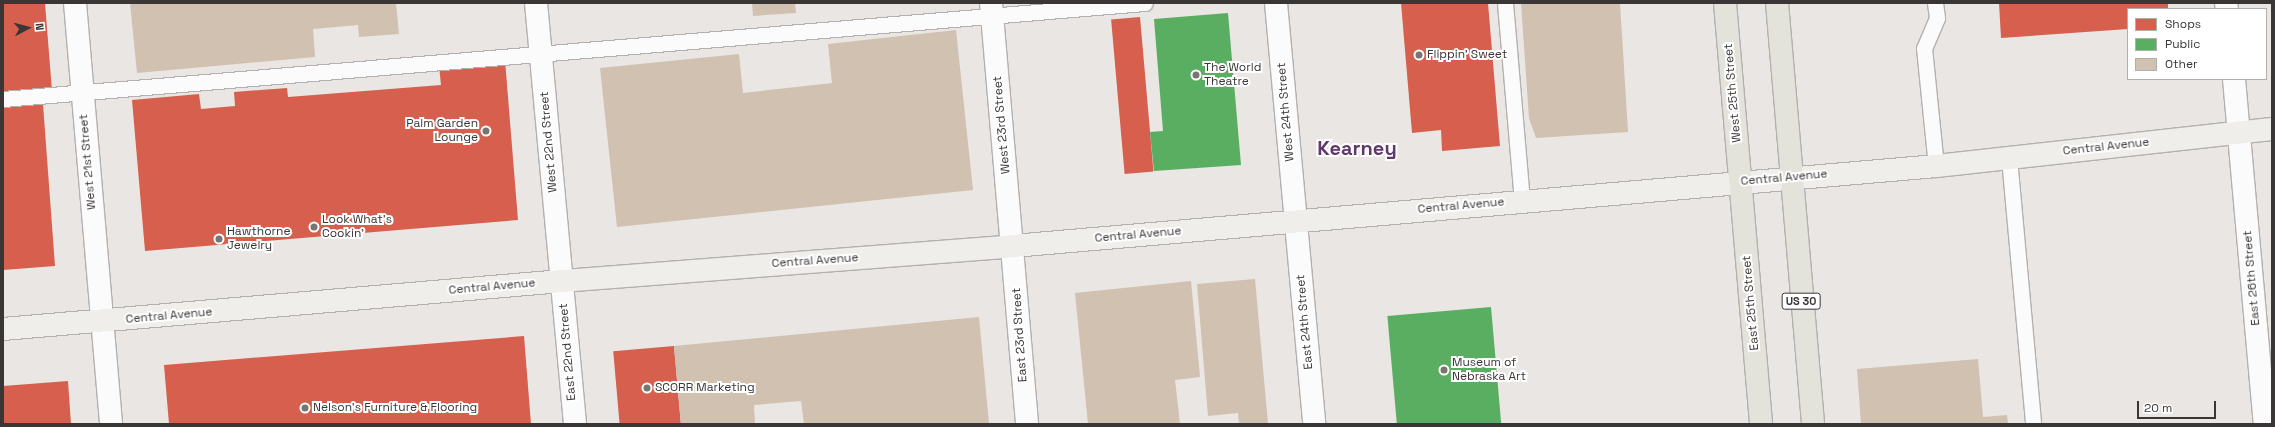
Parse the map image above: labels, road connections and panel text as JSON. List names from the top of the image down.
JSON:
{
  "streets": {
    "main road": ["West 25th Street", "US 30", "East 25th Street"],
    "street": [
      "West 24th Street",
      "West 23rd Street",
      "West 22nd Street",
      "Central Avenue",
      "West 21st Street",
      "East 26th Street",
      "East 24th Street",
      "East 23rd Street",
      "East 22nd Street"
    ]
  },
  "crossings": [
    ["West 25th Street", "Central Avenue"],
    ["West 25th Street", "East 25th Street"],
    ["West 24th Street", "Central Avenue"],
    ["West 24th Street", "East 24th Street"],
    ["West 23rd Street", "Central Avenue"],
    ["West 23rd Street", "East 23rd Street"],
    ["West 22nd Street", "Central Avenue"],
    ["West 22nd Street", "East 22nd Street"],
    ["Central Avenue", "West 21st Street"],
    ["Central Avenue", "East 26th Street"],
    ["Central Avenue", "US 30"],
    ["Central Avenue", "East 25th Street"],
    ["Central Avenue", "East 24th Street"],
    ["Central Avenue", "East 23rd Street"],
    ["Central Avenue", "East 22nd Street"]
  ],
  "districts": ["Kearney"],
  "places": [
    "Flippin' Sweet",
    "The World Theatre",
    "Palm Garden Lounge",
    "Look What's Cookin'",
    "Hawthorne Jewelry",
    "Museum of Nebraska Art",
    "SCORR Marketing",
    "Nelson's Furniture & Flooring"
  ],
  "legend": ["Shops", "Public", "Other"],
  "scale_bar": "20 m",
  "north": "right"
}
